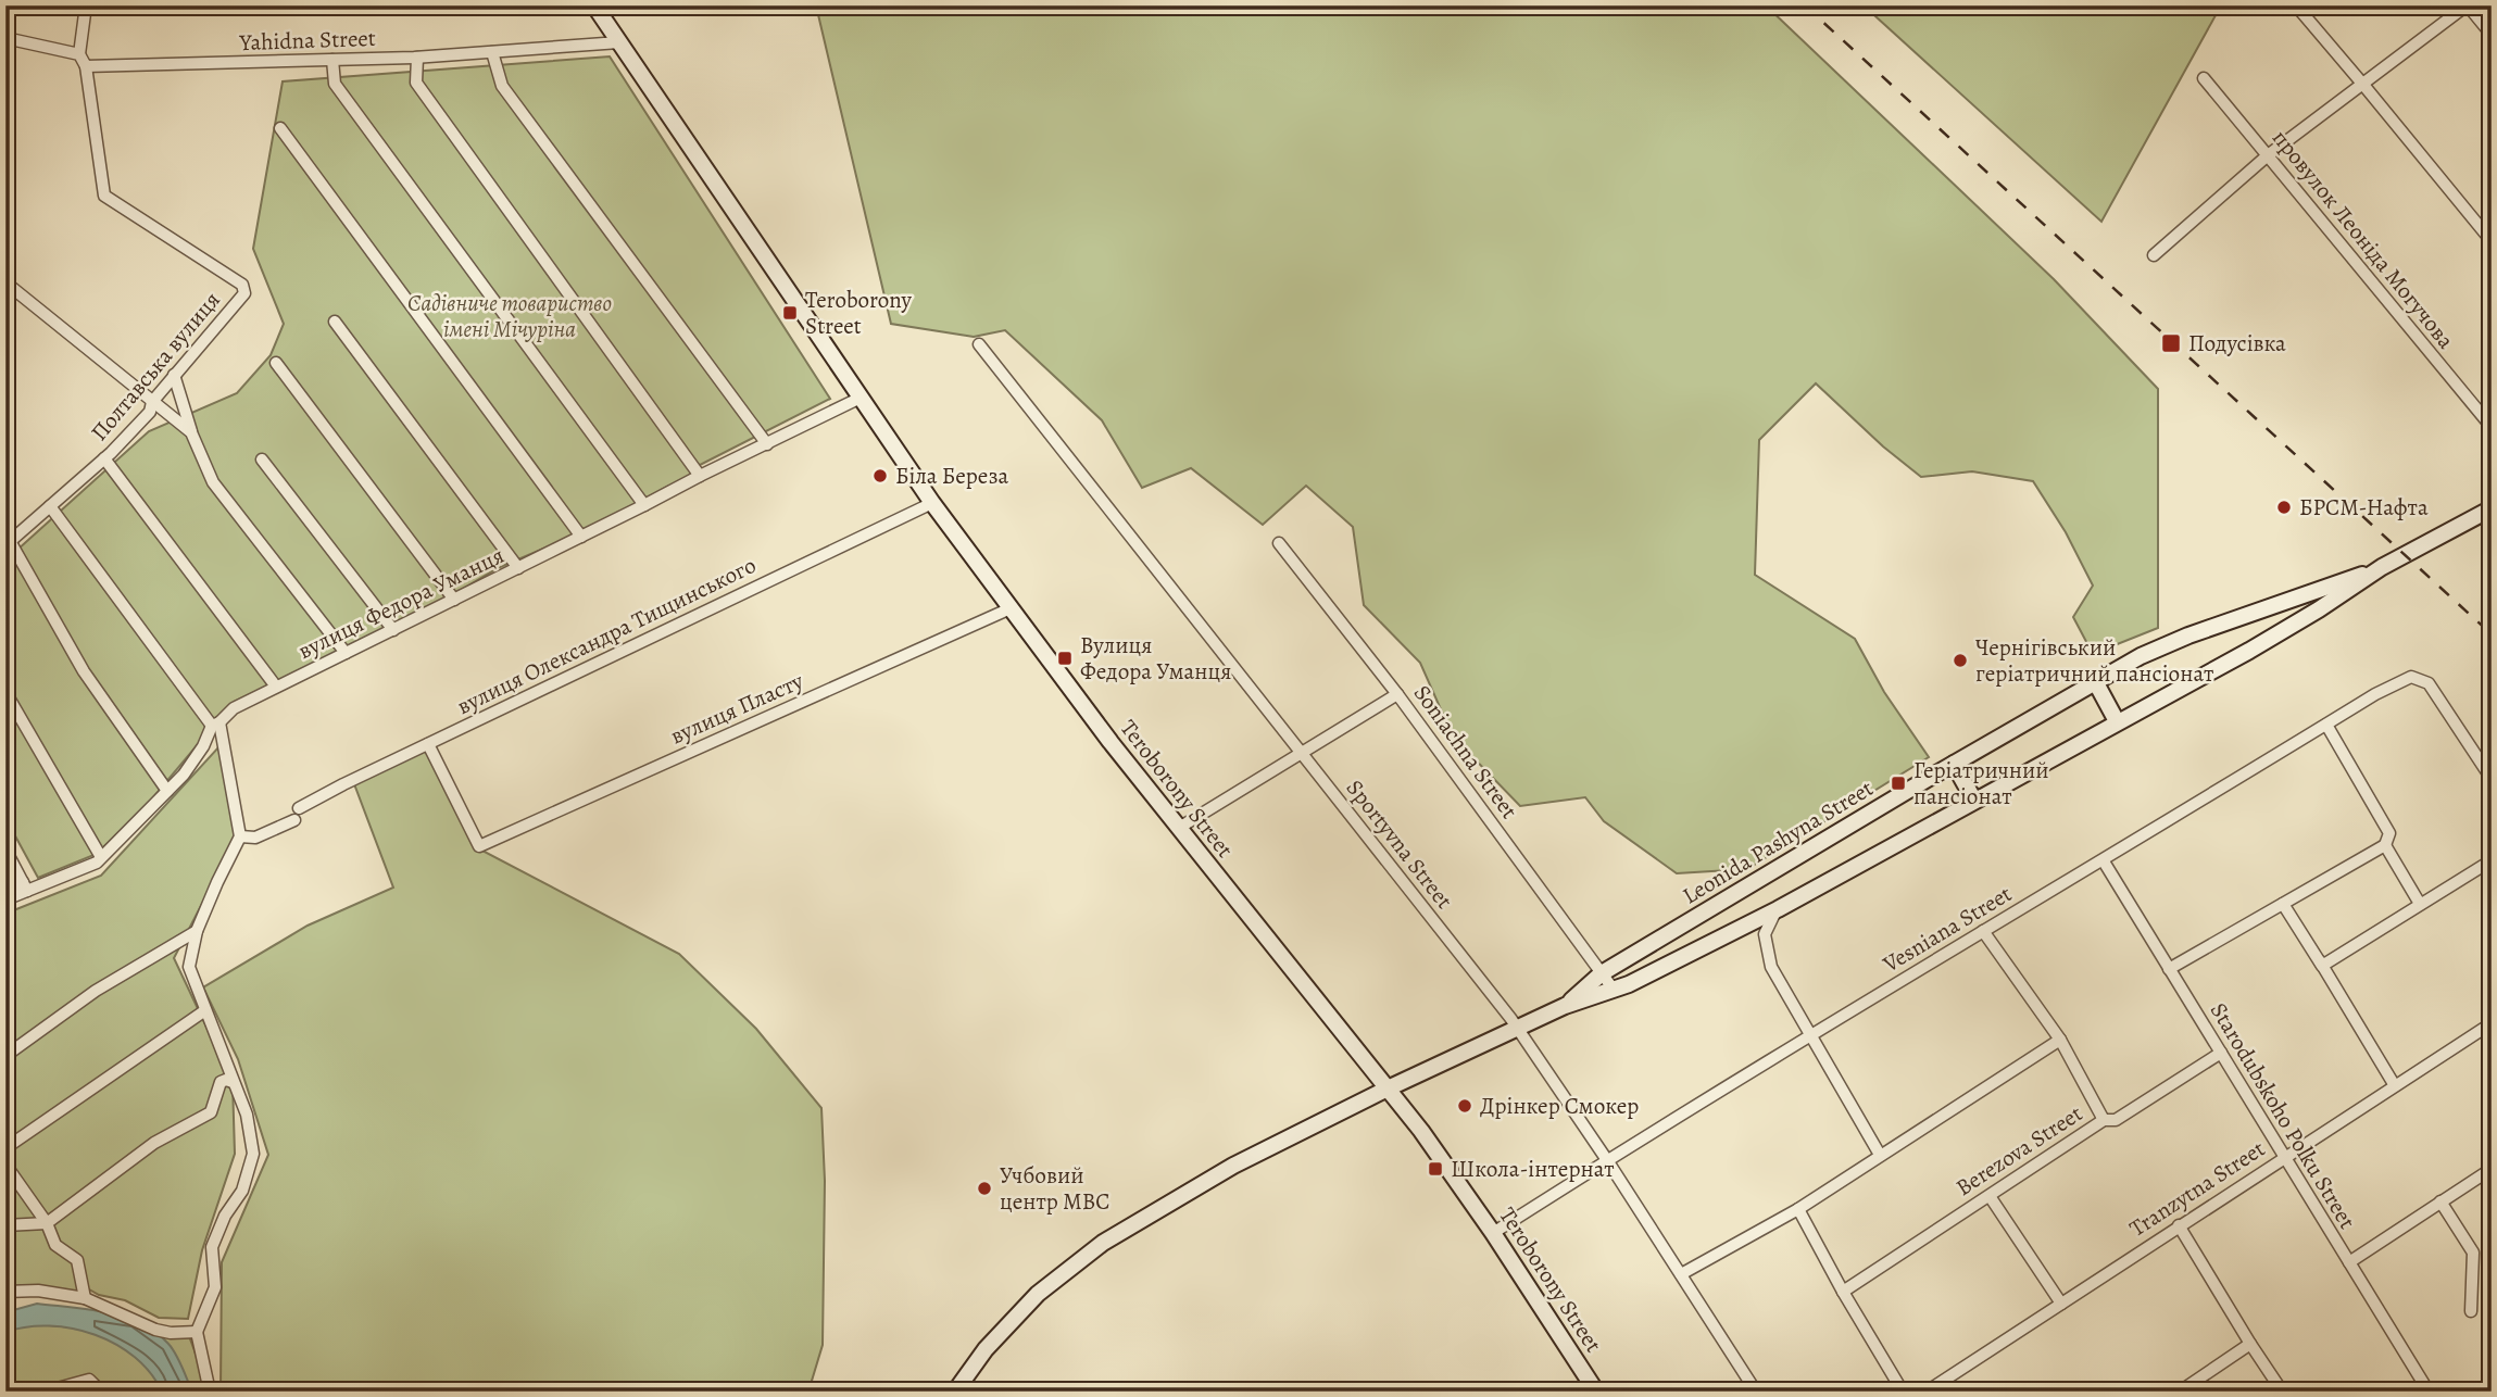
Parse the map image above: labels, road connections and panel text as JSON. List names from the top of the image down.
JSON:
{
  "streets": {
    "main road": ["Teroborony Street", "Leonida Pashyna Street"],
    "street": [
      "Yahidna Street",
      "провулок Леоніда Могучова",
      "Полтавська вулиця",
      "вулиця Федора Уманця",
      "вулиця Олександра Тищинського",
      "вулиця Пласту",
      "Soniachna Street",
      "Sportyvna Street",
      "Vesniana Street",
      "Starodubskoho Polku Street",
      "Berezova Street",
      "Tranzytna Street"
    ]
  },
  "crossings": [
    ["Yahidna Street", "Полтавська вулиця"],
    ["Yahidna Street", "Teroborony Street"],
    ["вулиця Федора Уманця", "Teroborony Street"],
    ["вулиця Олександра Тищинського", "вулиця Пласту"],
    ["вулиця Олександра Тищинського", "Teroborony Street"],
    ["вулиця Пласту", "Teroborony Street"],
    ["Soniachna Street", "Leonida Pashyna Street"],
    ["Teroborony Street", "Vesniana Street"],
    ["Sportyvna Street", "Vesniana Street"],
    ["Vesniana Street", "Starodubskoho Polku Street"],
    ["Starodubskoho Polku Street", "Berezova Street"],
    ["Starodubskoho Polku Street", "Tranzytna Street"]
  ],
  "parks": ["Садівниче товариство імені Мічуріна"],
  "places": {
    "transit": [
      "Teroborony Street",
      "Подусівка",
      "Вулиця Федора Уманця",
      "Геріатричний пансіонат",
      "Школа-інтернат"
    ],
    "other": [
      "Біла Береза",
      "БРСМ-Нафта",
      "Чернігівський геріатричний пансіонат",
      "Дрінкер Смокер",
      "Учбовий центр МВС"
    ]
  }
}
